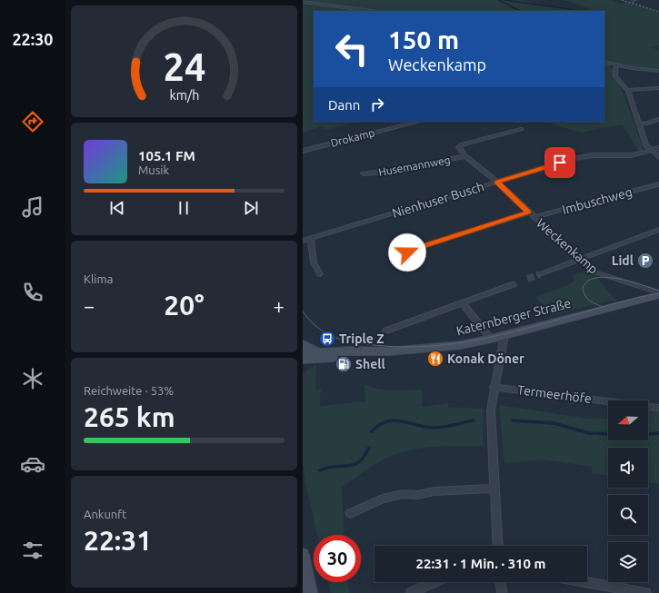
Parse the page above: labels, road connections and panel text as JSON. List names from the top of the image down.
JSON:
{
  "streets": {
    "main road": ["Katernberger Straße"],
    "street": [
      "Drokamp",
      "Husemannweg",
      "Nienhuser Busch",
      "Imbuschweg",
      "Weckenkamp",
      "Termeerhöfe"
    ]
  },
  "crossings": [
    ["Husemannweg", "Nienhuser Busch"],
    ["Husemannweg", "Weckenkamp"],
    ["Nienhuser Busch", "Weckenkamp"],
    ["Imbuschweg", "Weckenkamp"],
    ["Weckenkamp", "Katernberger Straße"]
  ],
  "places": {
    "parking": ["Lidl"],
    "bus stop": ["Triple Z"],
    "restaurant": ["Konak Döner"],
    "fuel station": ["Shell"]
  },
  "north": "left",
  "page": {
    "tabs": "22:30",
    "turn": ["150 m", "Weckenkamp"],
    "then": "Dann",
    "song": ["105.1 FM", "Musik"],
    "tile": [
      "Klima",
      ["Reichweite · 53%", "265 km"],
      ["Ankunft", "22:31"]
    ],
    "heat": ["−", "20°", "+"],
    "limit": "30",
    "trip": "22:31 · 1 Min. · 310 m",
    "gauge": ["24", "km/h"]
  }
}
